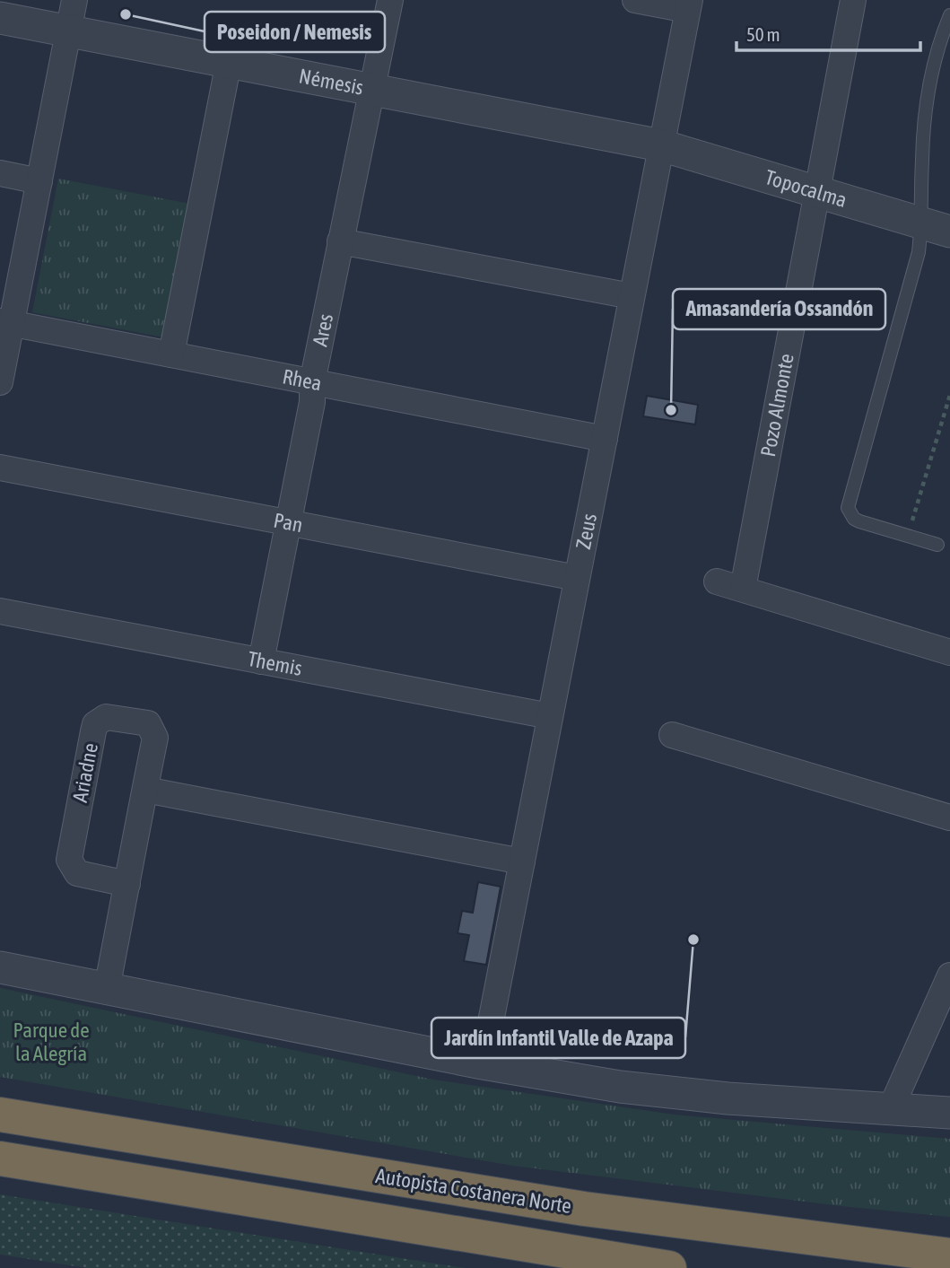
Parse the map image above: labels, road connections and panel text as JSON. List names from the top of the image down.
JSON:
{
  "streets": {
    "highway": ["Autopista Costanera Norte"],
    "street": [
      "Némesis",
      "Topocalma",
      "Ares",
      "Rhea",
      "Pozo Almonte",
      "Pan",
      "Zeus",
      "Themis",
      "Ariadne"
    ]
  },
  "crossings": [
    ["Némesis", "Topocalma"],
    ["Némesis", "Ares"],
    ["Némesis", "Zeus"],
    ["Topocalma", "Pozo Almonte"],
    ["Topocalma", "Zeus"],
    ["Ares", "Rhea"],
    ["Ares", "Pan"],
    ["Ares", "Themis"],
    ["Rhea", "Zeus"],
    ["Pan", "Zeus"],
    ["Zeus", "Themis"]
  ],
  "parks": ["Parque de la Alegría"],
  "places": ["Poseidon / Nemesis", "Amasandería Ossandón", "Jardín Infantil Valle de Azapa"],
  "scale_bar": "50 m"
}
